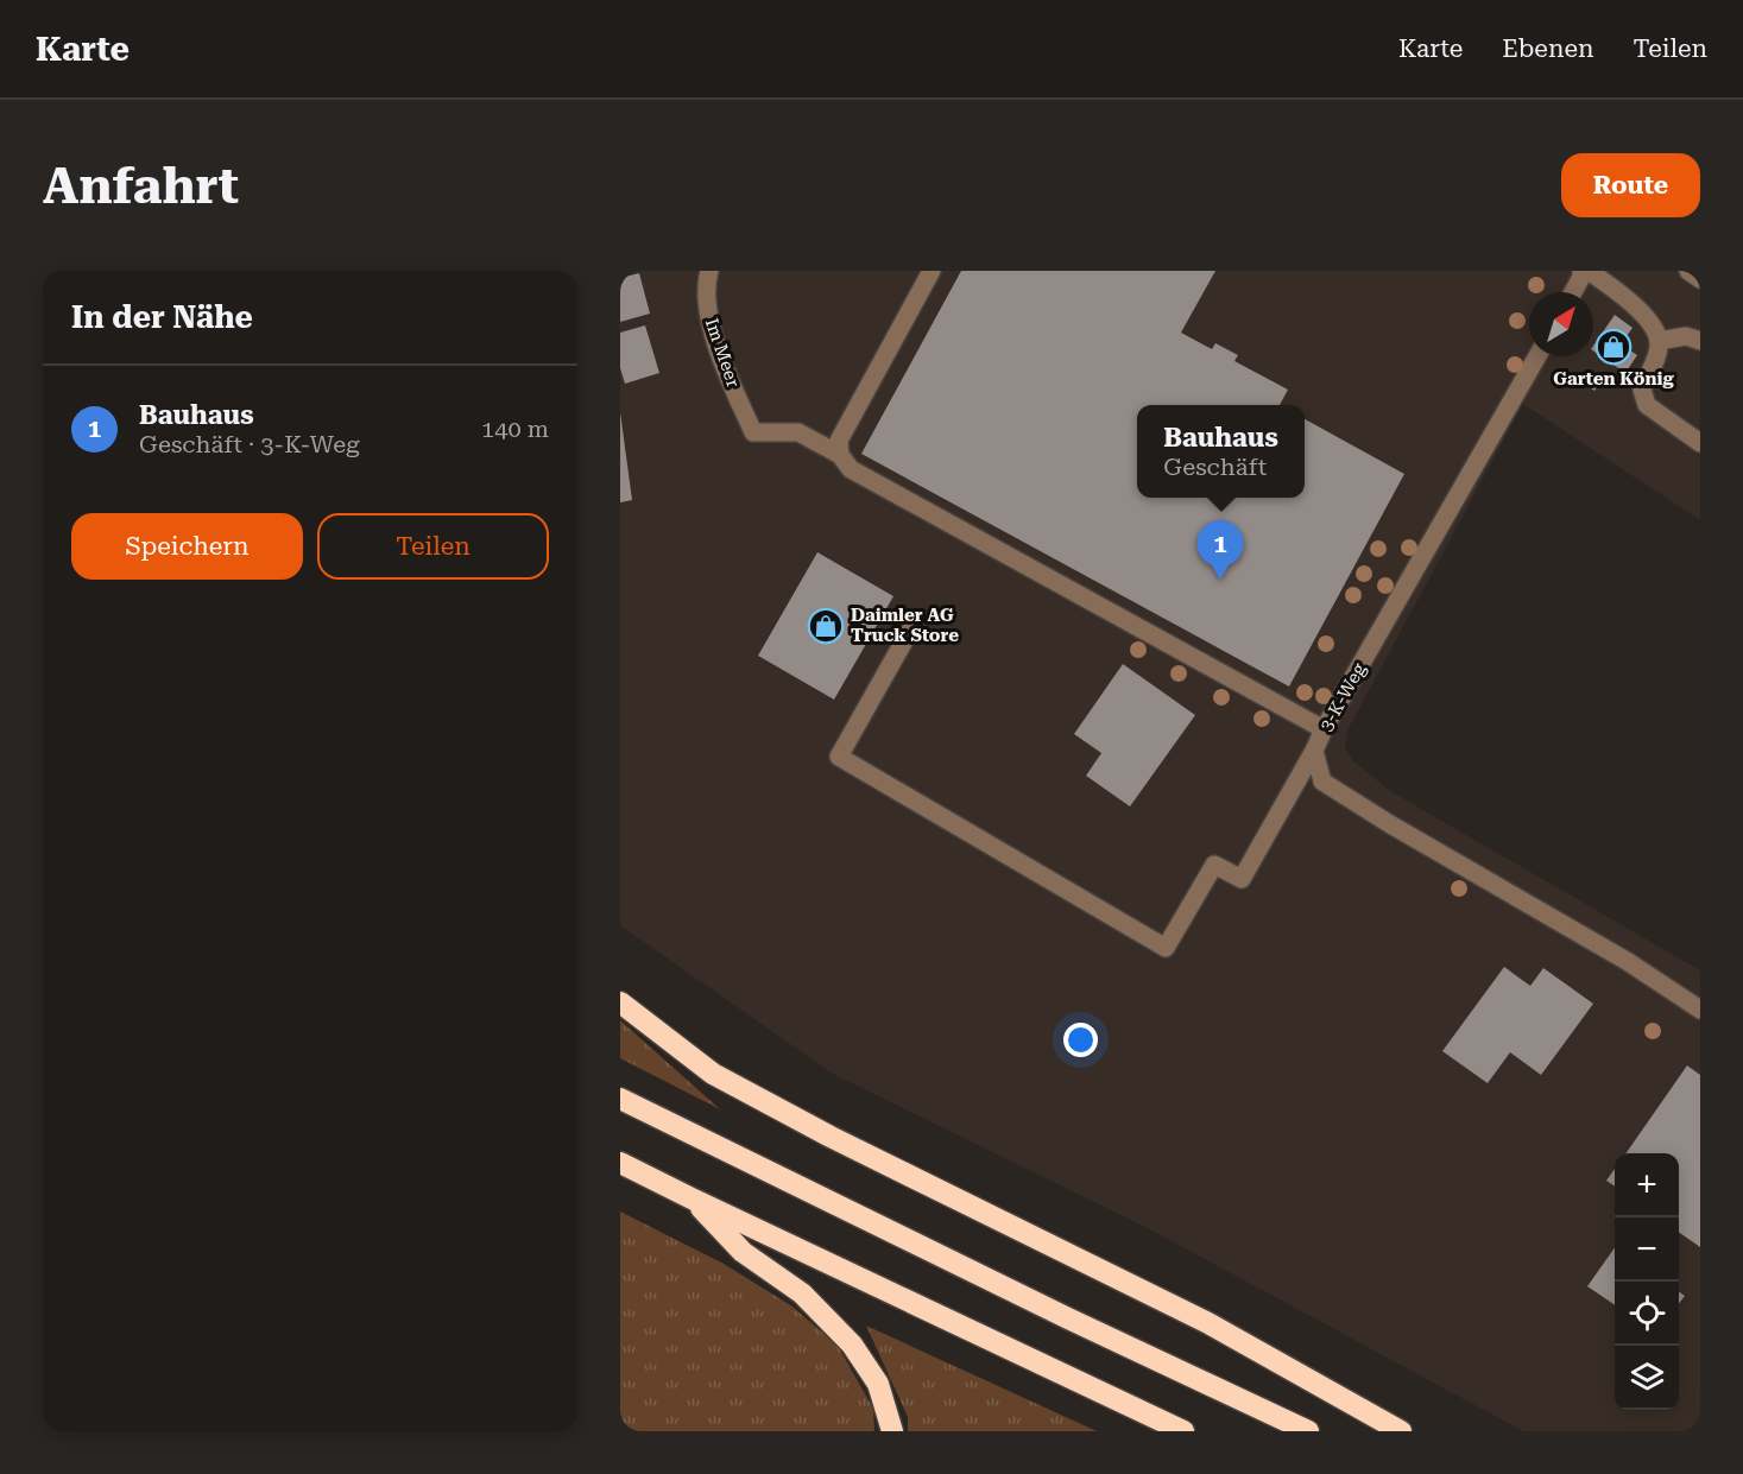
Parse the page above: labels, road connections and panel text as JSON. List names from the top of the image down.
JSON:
{
  "streets": {
    "street": ["Im Meer", "3-K-Weg"]
  },
  "places": {
    "shop": ["Garten König", "Daimler AG Truck Store"]
  },
  "north": "top right",
  "page": {
    "header": "Karte",
    "nav": ["Karte", "Ebenen", "Teilen"],
    "buttons": [
      "Route",
      ["Speichern", "Teilen"]
    ],
    "title": "Anfahrt",
    "heading": "In der Nähe",
    "list": [
      {
        "mark": "1",
        "name": "Bauhaus",
        "note": "Geschäft · 3-K-Weg",
        "value": "140 m"
      }
    ],
    "popup": ["Bauhaus", "Geschäft"],
    "pins": "1",
    "map_buttons": ["+", "−"]
  }
}
